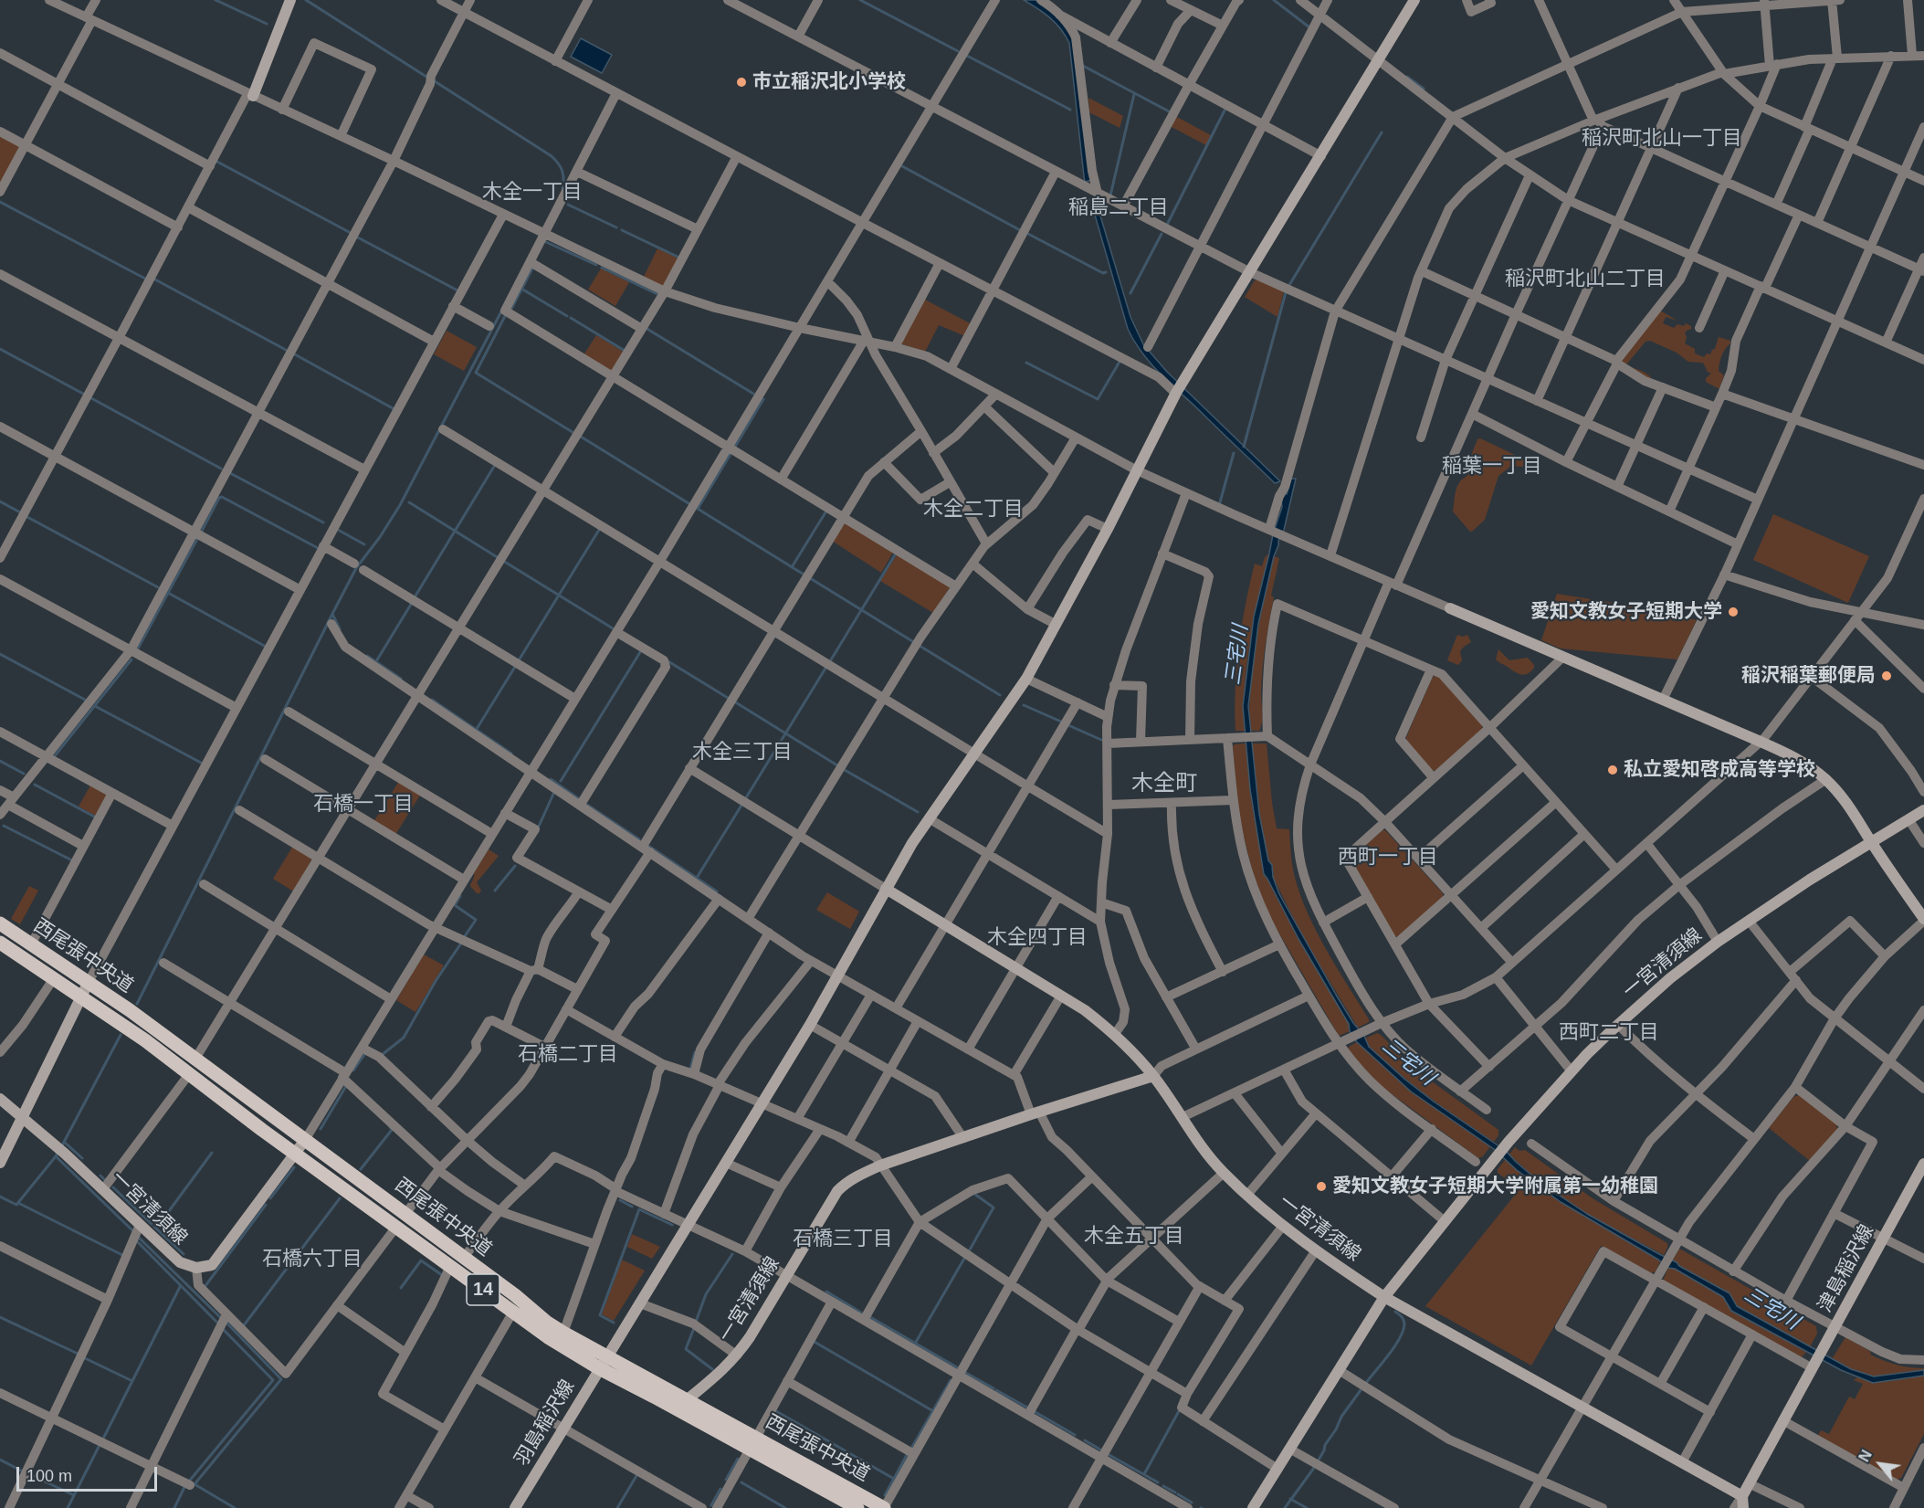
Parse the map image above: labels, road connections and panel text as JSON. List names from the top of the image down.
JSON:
{
  "streets": {
    "main road": ["西尾張中央道", "14"],
    "street": ["一宮清須線", "津島稲沢線", "羽島稲沢線"]
  },
  "crossings": [
    ["西尾張中央道", "一宮清須線"],
    ["西尾張中央道", "羽島稲沢線"]
  ],
  "districts": [
    "稲沢町北山一丁目",
    "木全一丁目",
    "稲島二丁目",
    "稲沢町北山二丁目",
    "稲葉一丁目",
    "木全二丁目",
    "木全三丁目",
    "木全町",
    "石橋一丁目",
    "西町一丁目",
    "木全四丁目",
    "西町二丁目",
    "石橋二丁目",
    "木全五丁目",
    "石橋三丁目",
    "石橋六丁目"
  ],
  "water": ["三宅川"],
  "places": [
    "市立稲沢北小学校",
    "愛知文教女子短期大学",
    "稲沢稲葉郵便局",
    "私立愛知啓成高等学校",
    "愛知文教女子短期大学附属第一幼稚園"
  ],
  "scale_bar": "100 m",
  "north": "top left"
}
